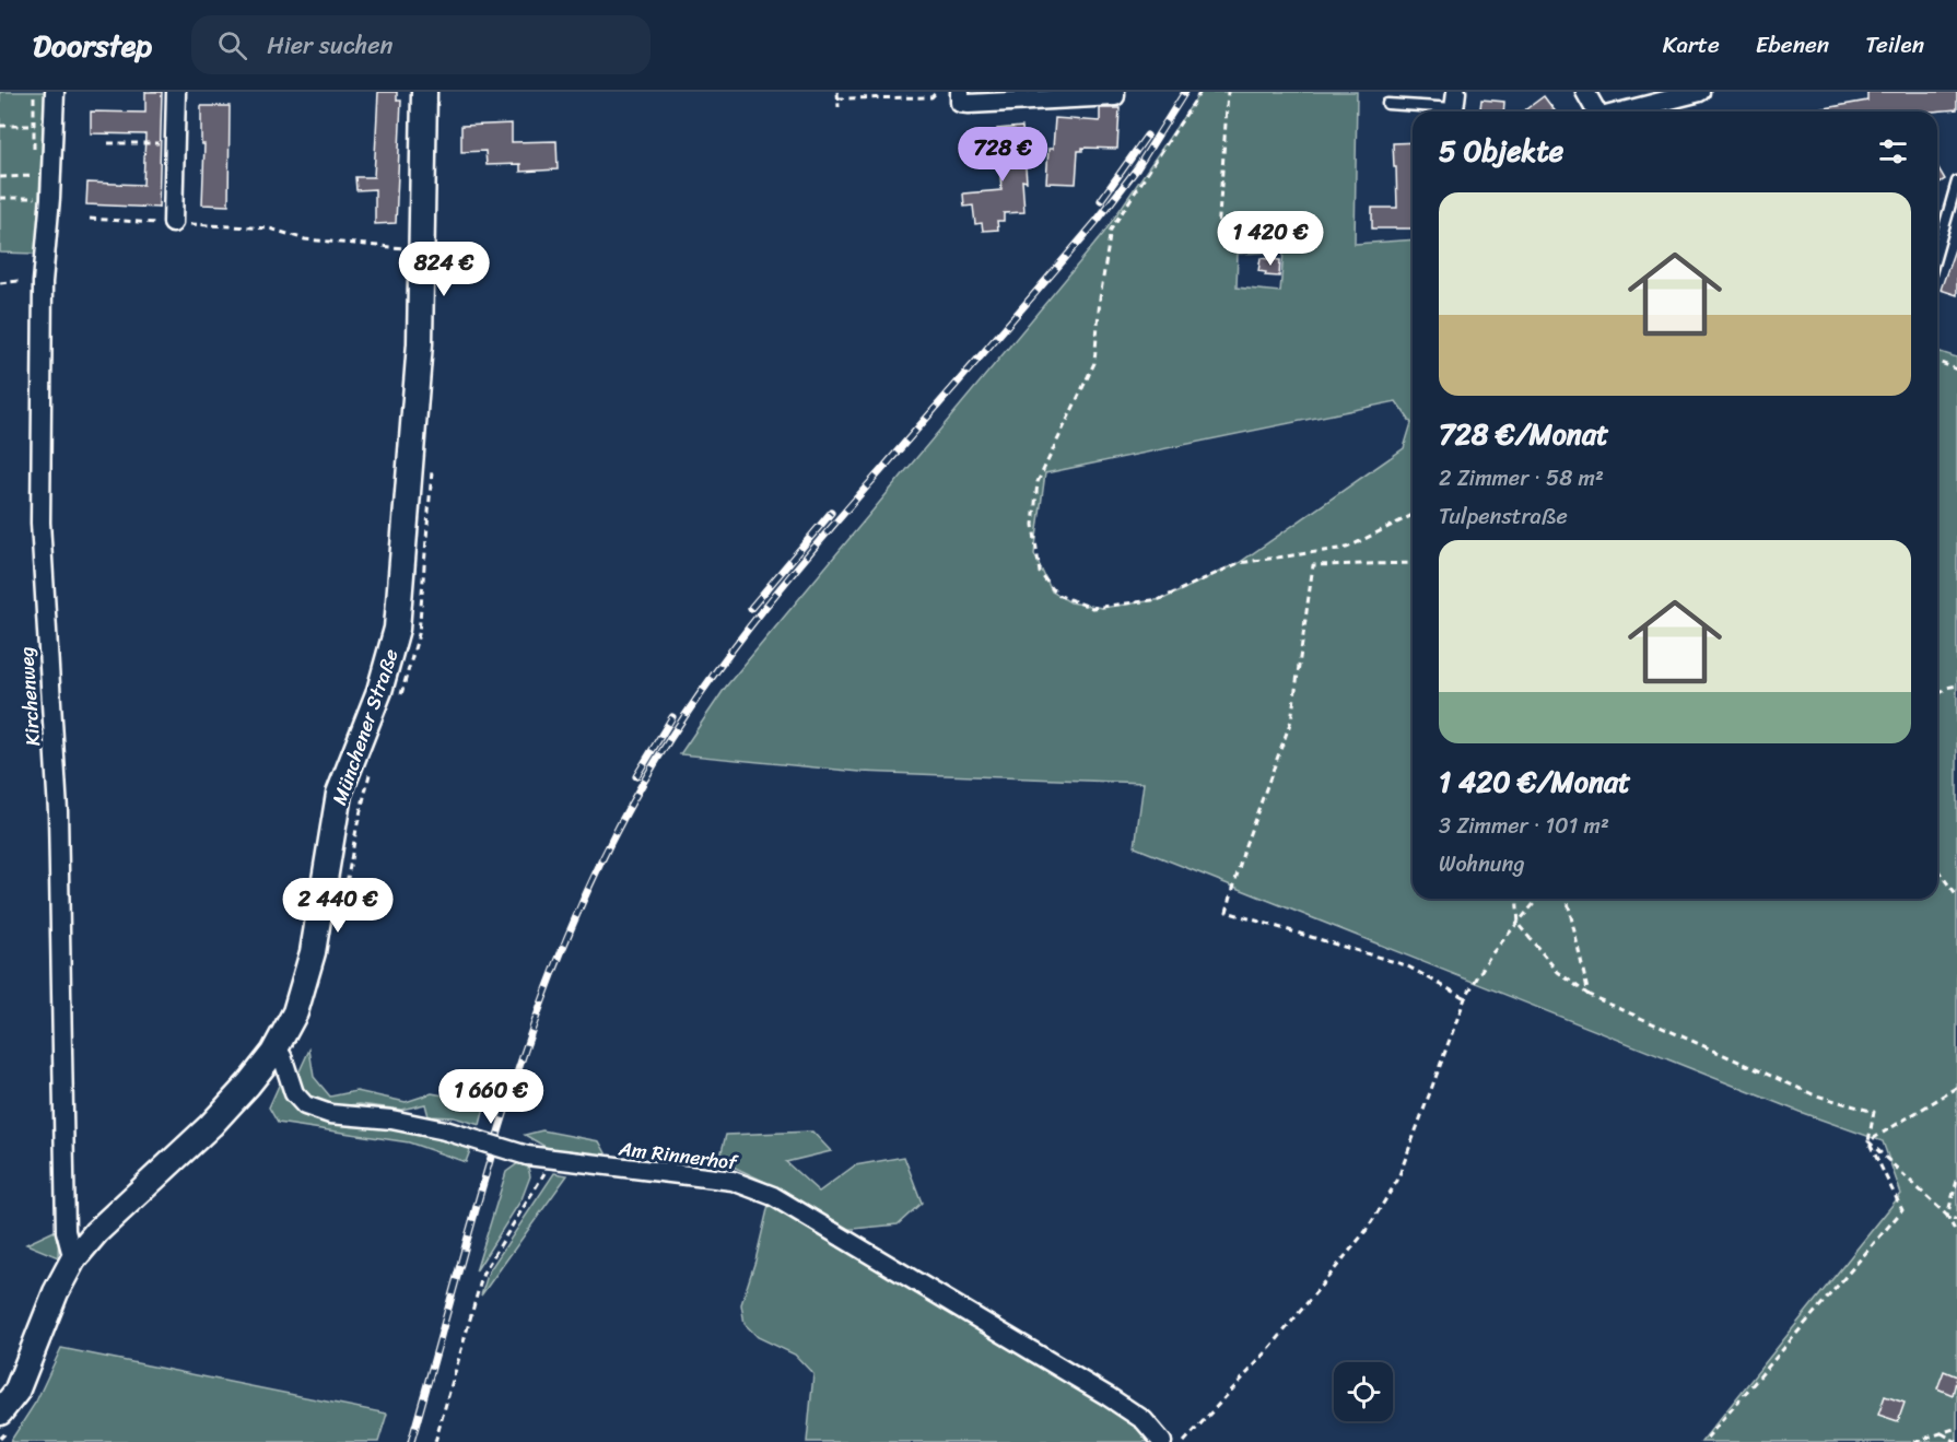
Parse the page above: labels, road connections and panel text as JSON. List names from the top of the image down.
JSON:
{
  "streets": {
    "street": ["Kirchenweg", "Münchener Straße", "Am Rinnerhof"]
  },
  "crossings": [
    ["Kirchenweg", "Münchener Straße"],
    ["Münchener Straße", "Am Rinnerhof"]
  ],
  "page": {
    "header": "Doorstep",
    "search": "Hier suchen",
    "nav": ["Karte", "Ebenen", "Teilen"],
    "heading": "5 Objekte",
    "price": [
      "728 €",
      "1 420 €",
      "824 €",
      "2 440 €",
      "1 660 €"
    ],
    "list": [
      {
        "name": "728 €/Monat",
        "note": "2 Zimmer · 58 m² · Tulpenstraße"
      },
      {
        "name": "1 420 €/Monat",
        "note": "3 Zimmer · 101 m² · Wohnung"
      }
    ]
  }
}
